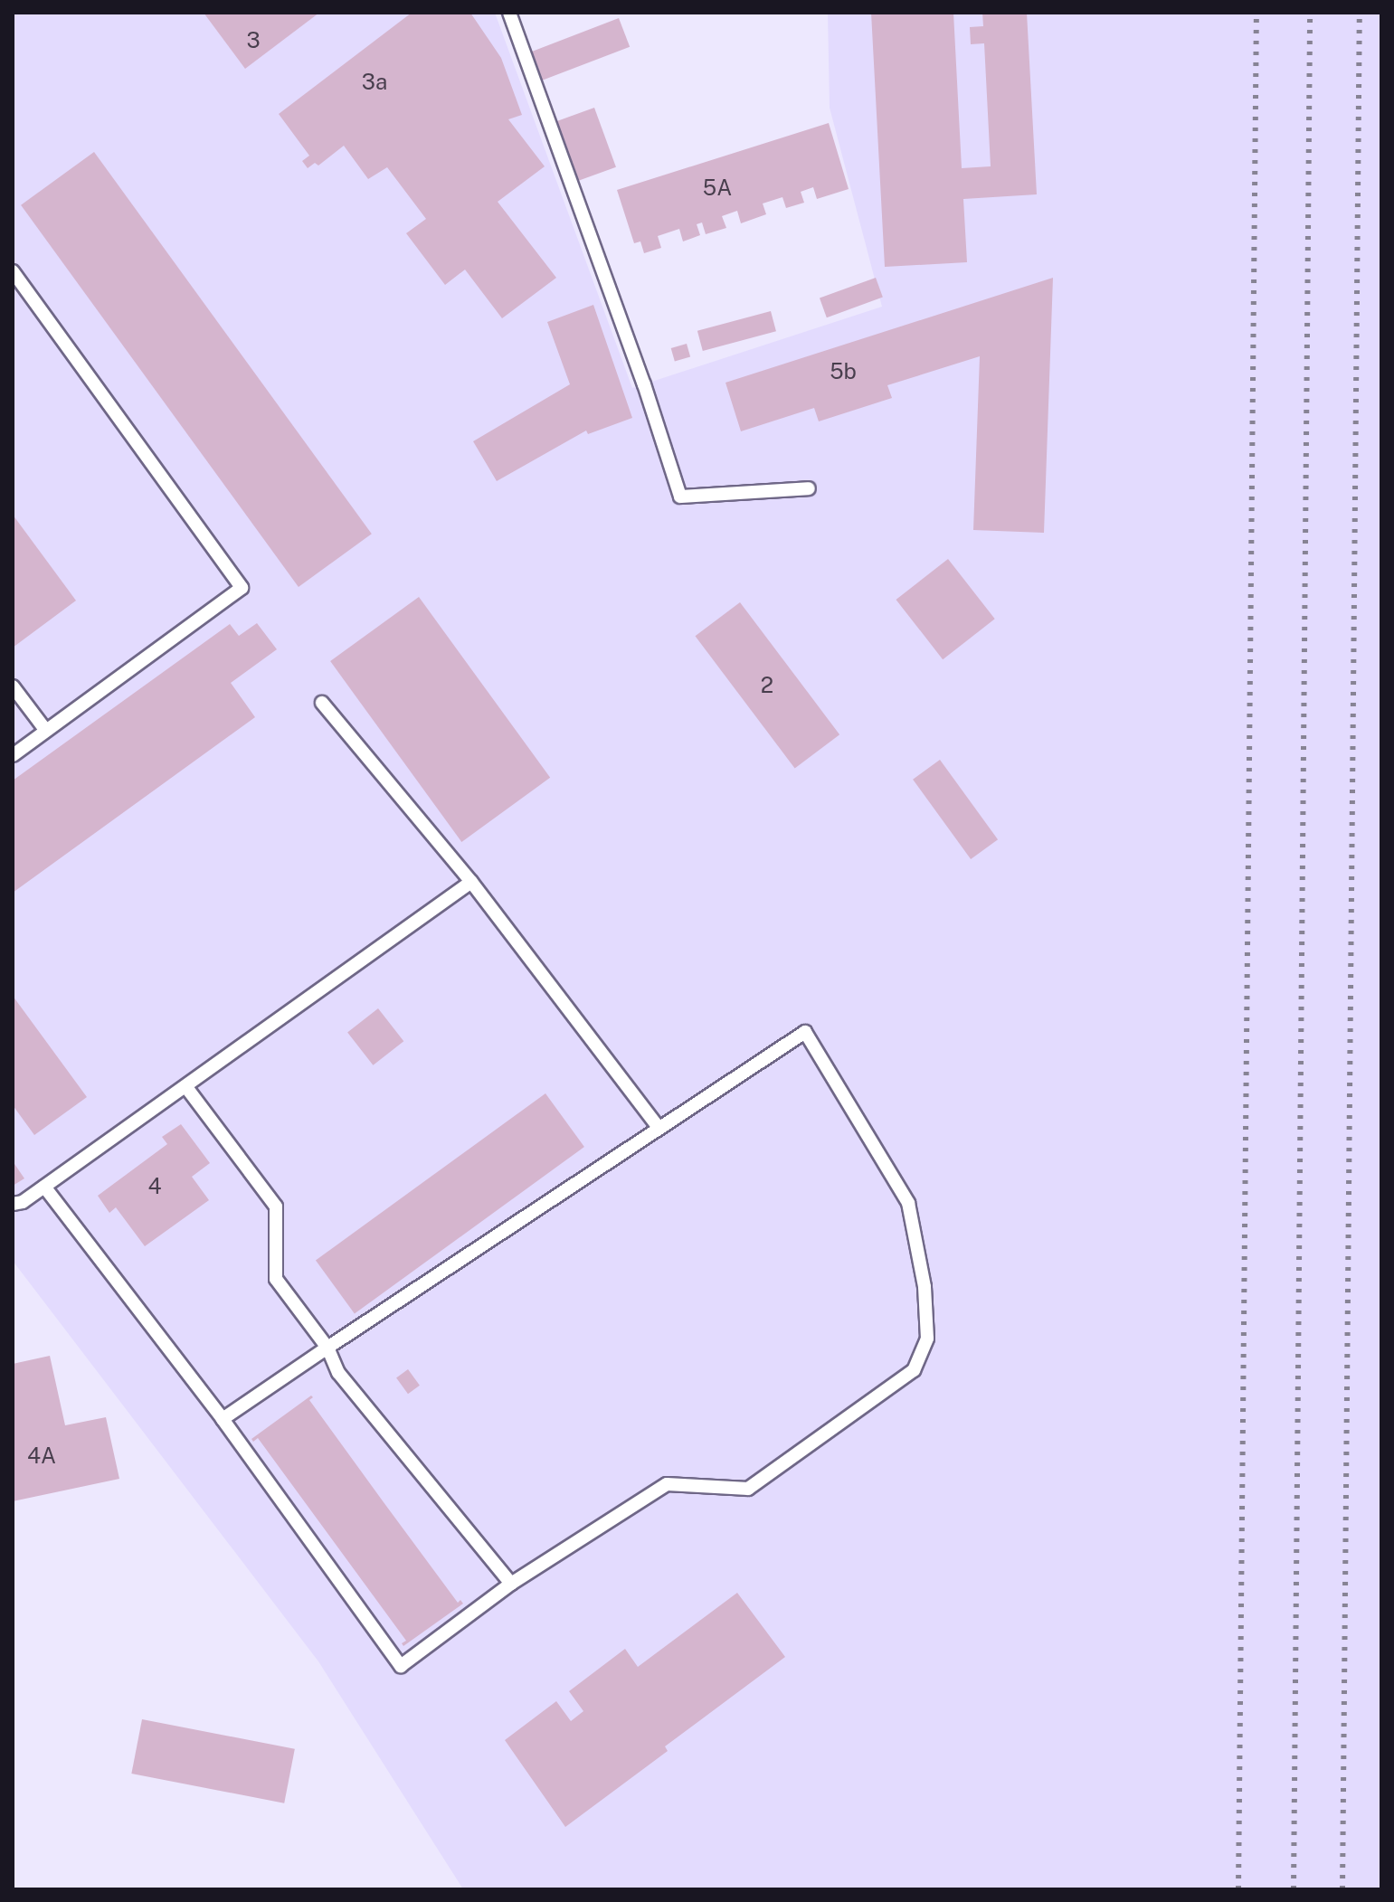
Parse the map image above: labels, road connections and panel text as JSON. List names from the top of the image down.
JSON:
{
  "house_numbers": [
    "3",
    "3a",
    "5A",
    "5b",
    "2",
    "4",
    "4A"
  ]
}
